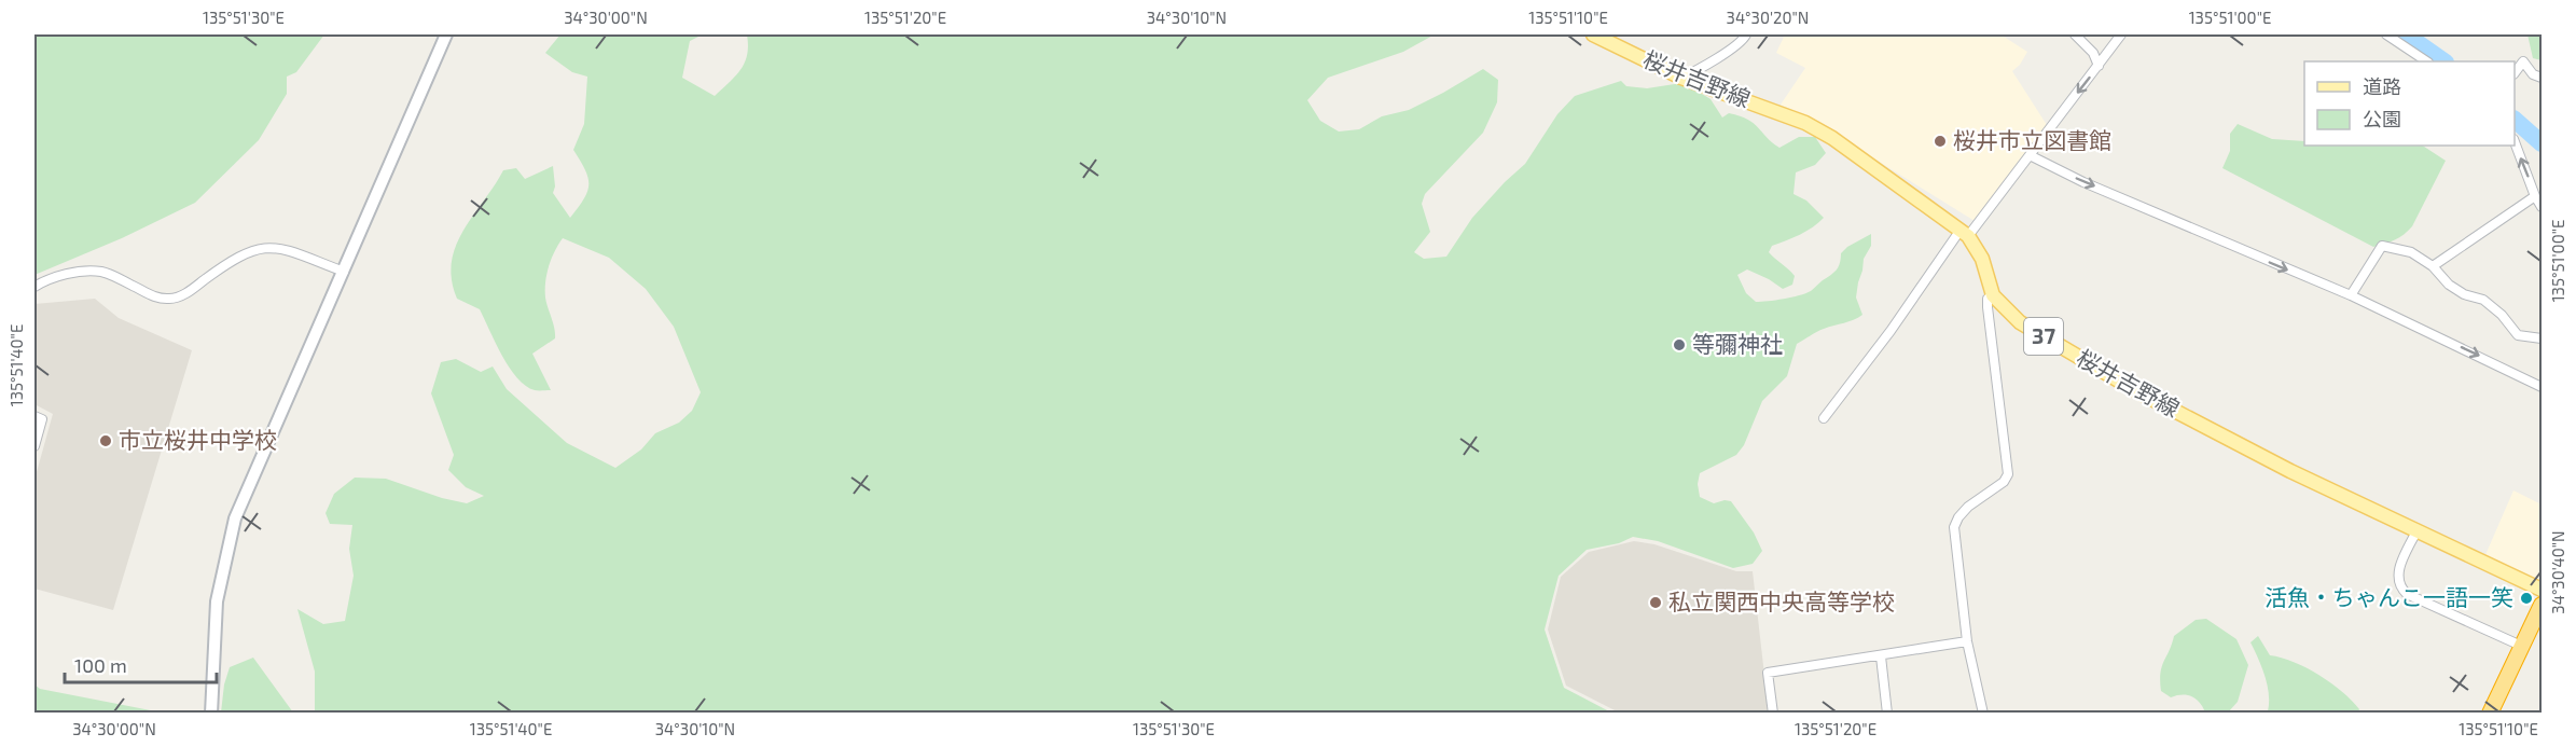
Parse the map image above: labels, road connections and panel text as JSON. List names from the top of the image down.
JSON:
{
  "streets": {
    "main road": ["桜井吉野線", "37"]
  },
  "places": [
    "桜井市立図書館",
    "等彌神社",
    "市立桜井中学校",
    "活魚・ちゃんこ一語一笑",
    "私立関西中央高等学校"
  ],
  "legend": ["道路", "公園"],
  "scale_bar": "100 m",
  "coordinates": [
    "135°51'30\"E",
    "34°30'00\"N",
    "135°51'20\"E",
    "34°30'10\"N",
    "135°51'10\"E",
    "34°30'20\"N",
    "135°51'00\"E",
    "135°51'40\"E",
    "34°30'40\"N"
  ]
}
